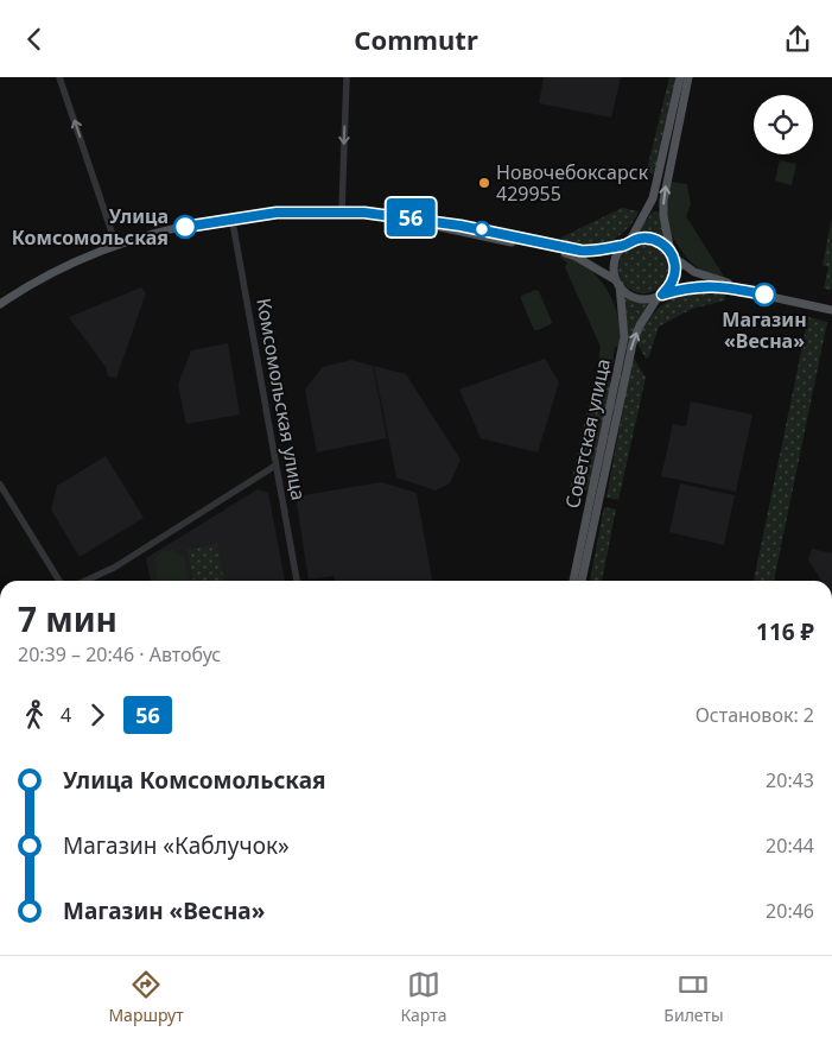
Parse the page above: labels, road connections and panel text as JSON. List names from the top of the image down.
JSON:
{
  "streets": {
    "main road": ["Советская улица"],
    "street": ["Комсомольская улица"]
  },
  "places": ["Новочебоксарск 429955", "Улица Комсомольская", "Магазин «Весна»"],
  "lines": ["bus line 56"],
  "page": {
    "header": "Commutr",
    "on_map": "56",
    "heading": ["7 мин", "20:39 – 20:46 · Автобус", "116 ₽"],
    "legs": ["4", "56", "Остановок: 2"],
    "list": [
      {
        "name": "Улица Комсомольская",
        "value": "20:43"
      },
      {
        "name": "Магазин «Каблучок»",
        "value": "20:44"
      },
      {
        "name": "Магазин «Весна»",
        "value": "20:46"
      }
    ],
    "tabs": ["Маршрут", "Карта", "Билеты"]
  }
}
